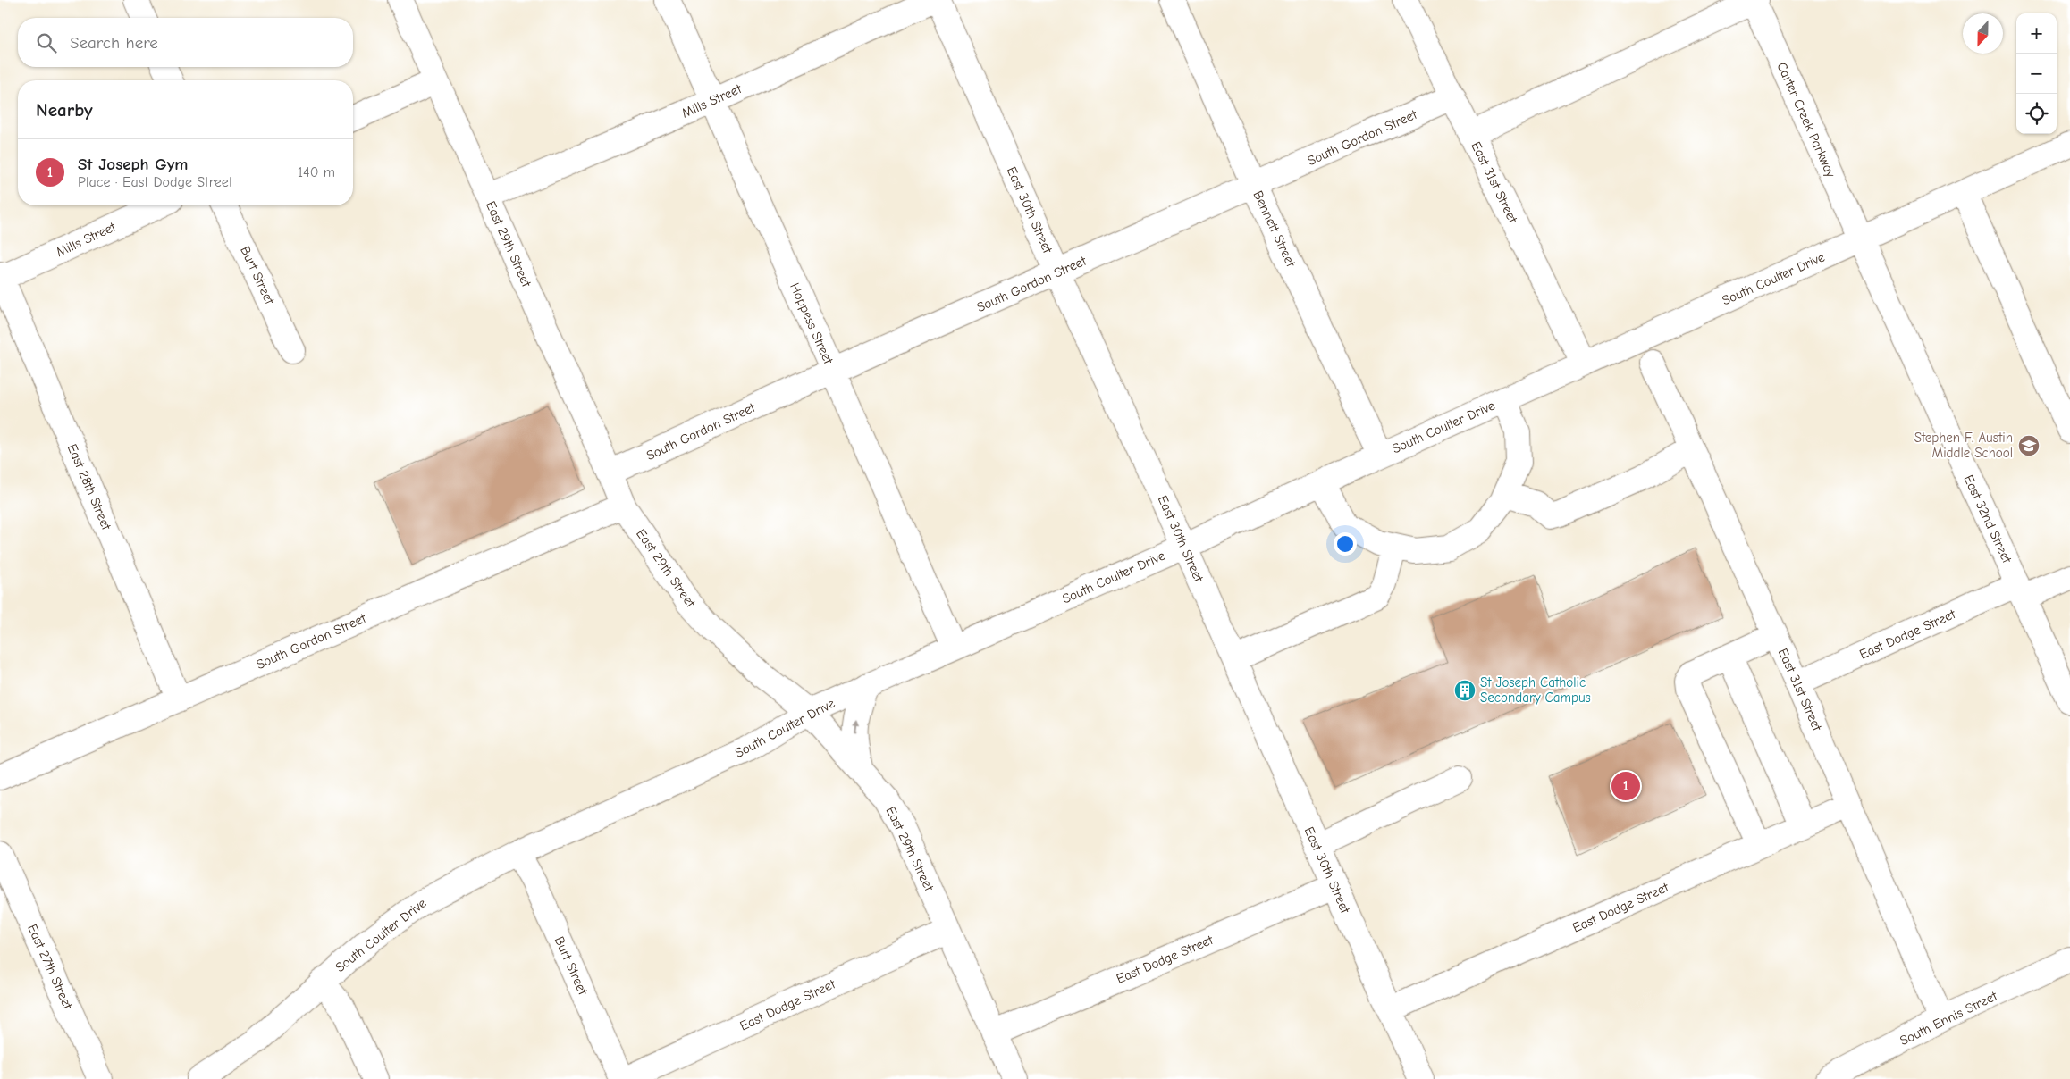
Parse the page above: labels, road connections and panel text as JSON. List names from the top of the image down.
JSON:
{
  "streets": {
    "street": [
      "Mills Street",
      "Carter Creek Parkway",
      "South Gordon Street",
      "East 31st Street",
      "East 30th Street",
      "Bennett Street",
      "East 29th Street",
      "Burt Street",
      "South Coulter Drive",
      "Hoppess Street",
      "East 28th Street",
      "East 32nd Street",
      "East Dodge Street",
      "East 27th Street",
      "South Ennis Street"
    ]
  },
  "crossings": [
    ["Mills Street", "East 29th Street"],
    ["Mills Street", "Hoppess Street"],
    ["Mills Street", "East 28th Street"],
    ["Carter Creek Parkway", "South Coulter Drive"],
    ["Carter Creek Parkway", "East 32nd Street"],
    ["South Gordon Street", "East 31st Street"],
    ["South Gordon Street", "East 30th Street"],
    ["South Gordon Street", "Bennett Street"],
    ["South Gordon Street", "East 29th Street"],
    ["South Gordon Street", "Hoppess Street"],
    ["South Gordon Street", "East 28th Street"],
    ["East 31st Street", "South Coulter Drive"],
    ["East 31st Street", "East Dodge Street"],
    ["East 31st Street", "South Ennis Street"],
    ["East 30th Street", "South Coulter Drive"],
    ["East 30th Street", "East Dodge Street"],
    ["Bennett Street", "South Coulter Drive"],
    ["East 29th Street", "South Coulter Drive"],
    ["East 29th Street", "East Dodge Street"],
    ["Burt Street", "South Coulter Drive"],
    ["South Coulter Drive", "Hoppess Street"],
    ["South Coulter Drive", "East 32nd Street"],
    ["East 32nd Street", "East Dodge Street"]
  ],
  "places": {
    "school or university": ["Stephen F. Austin Middle School"],
    "building": ["St Joseph Catholic Secondary Campus"]
  },
  "north": "bottom",
  "page": {
    "map_buttons": ["+", "−"],
    "search": "Search here",
    "heading": "Nearby",
    "list": [
      {
        "mark": "1",
        "name": "St Joseph Gym",
        "note": "Place · East Dodge Street",
        "value": "140 m"
      }
    ],
    "pins": "1"
  }
}
